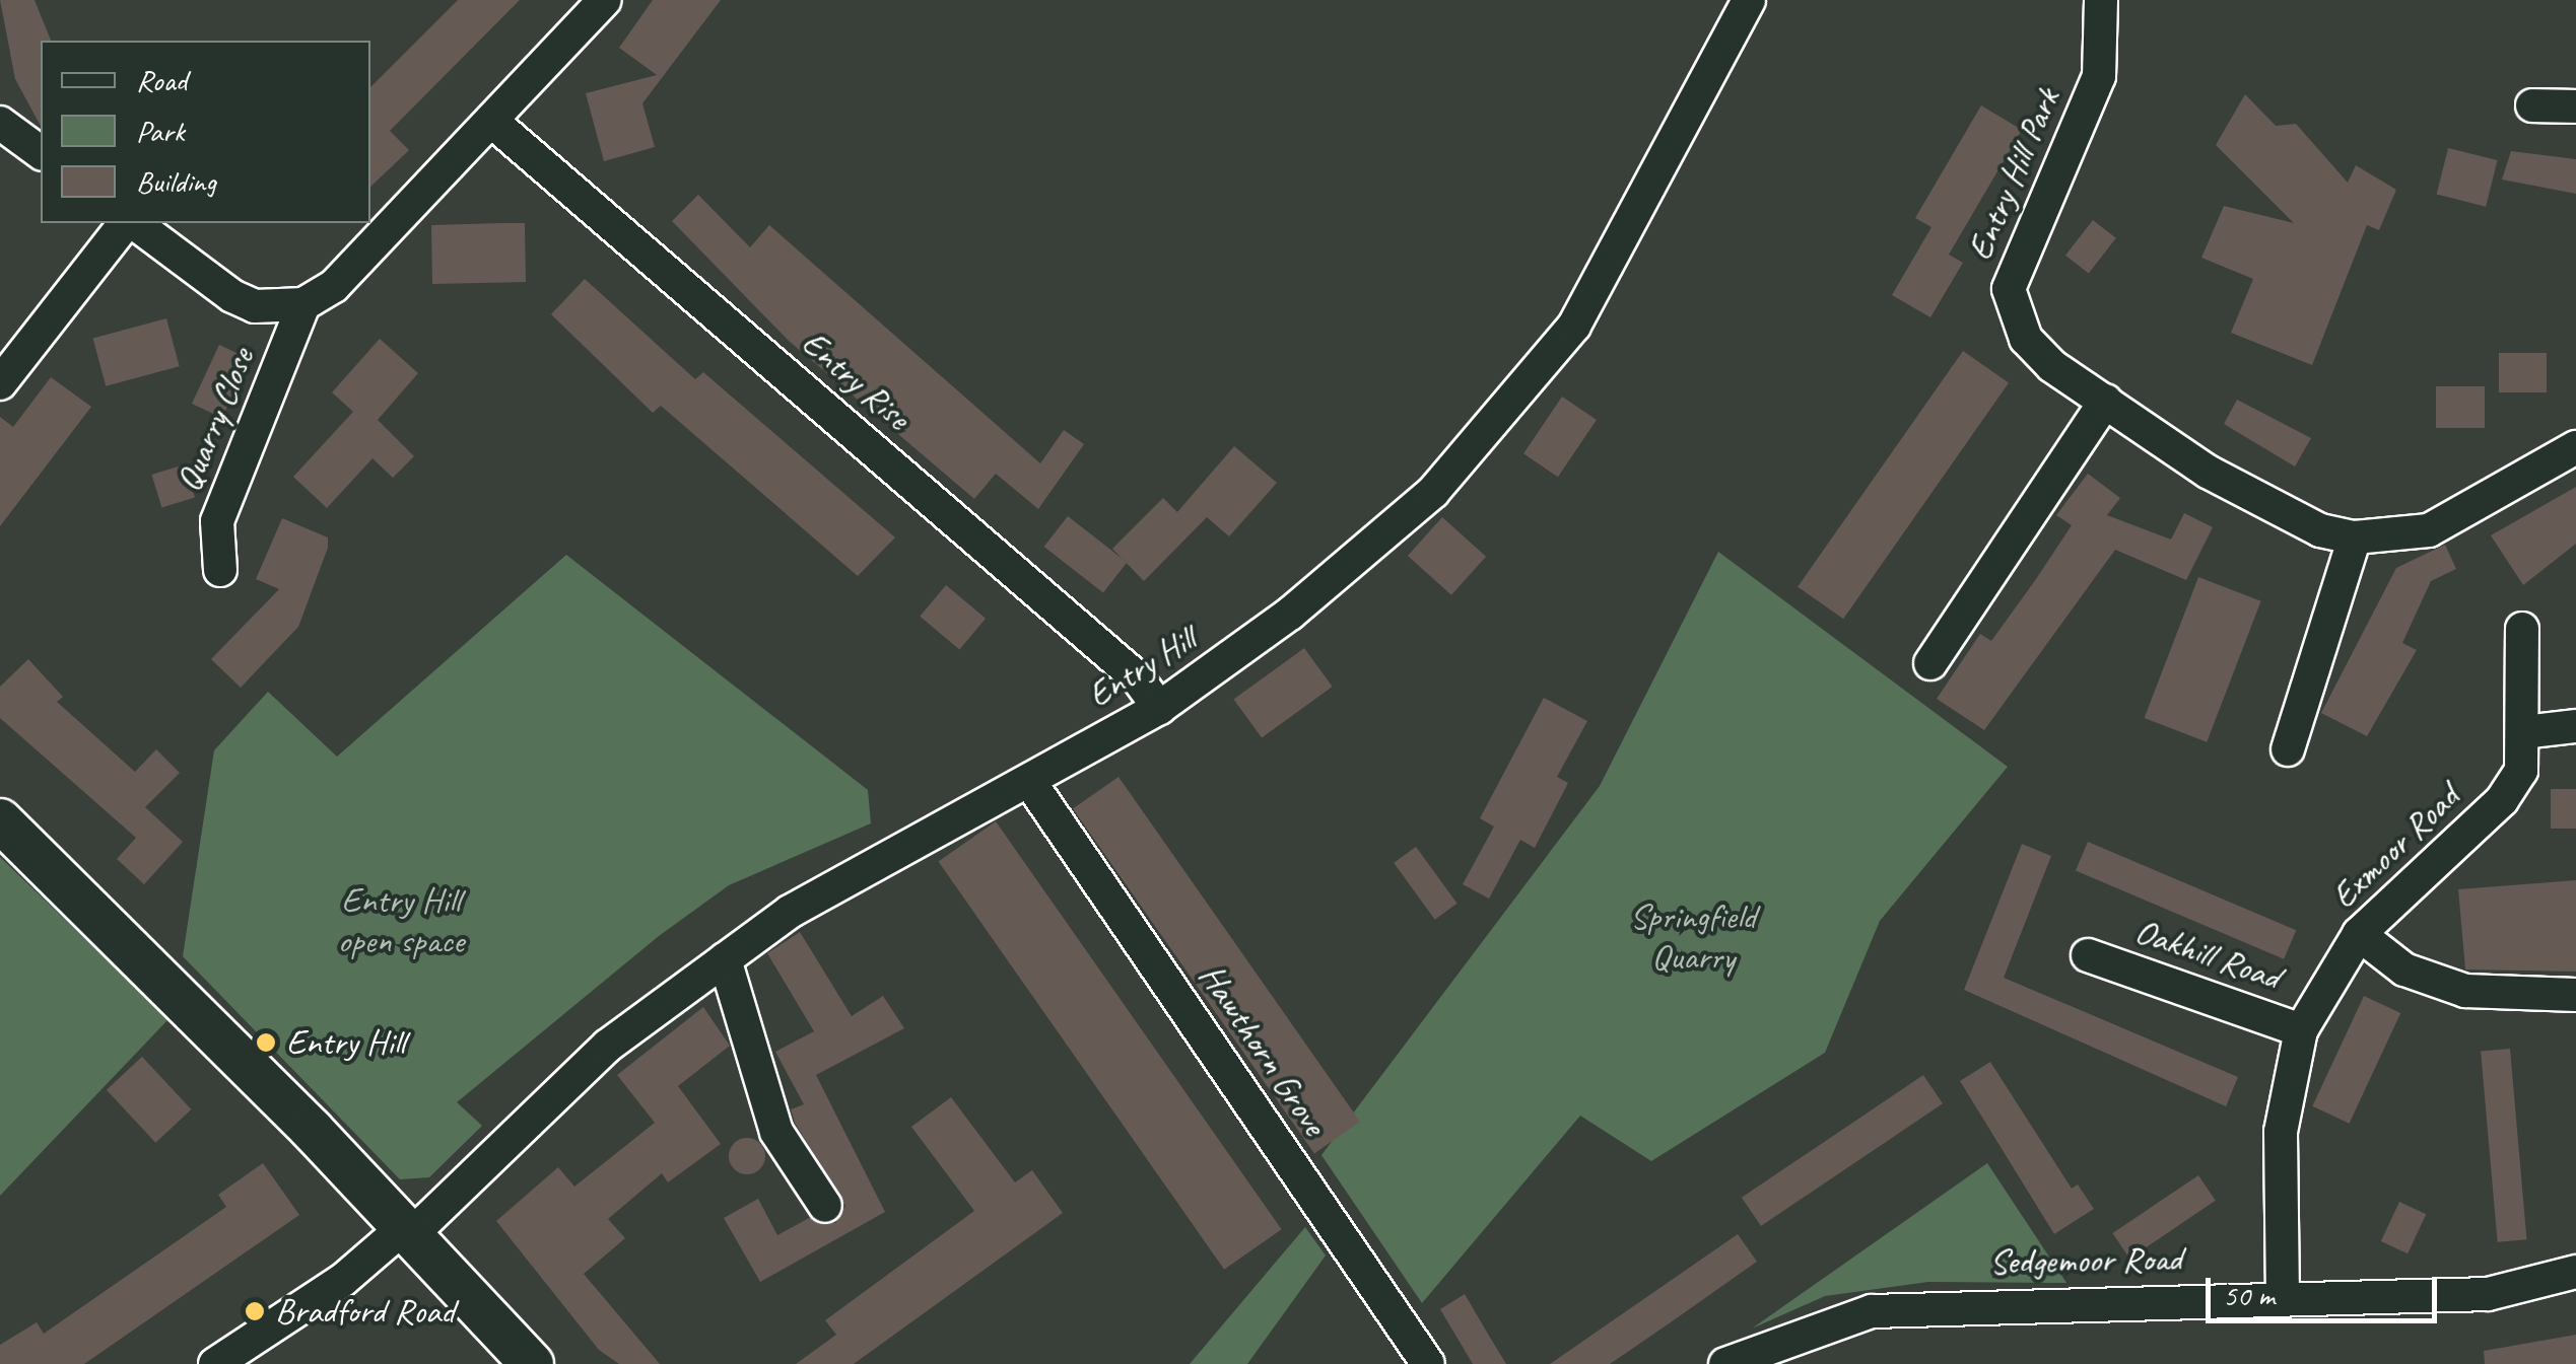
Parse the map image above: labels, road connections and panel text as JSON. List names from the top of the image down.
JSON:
{
  "streets": {
    "street": [
      "Entry Hill Park",
      "Entry Rise",
      "Quarry Close",
      "Entry Hill",
      "Exmoor Road",
      "Oakhill Road",
      "Hawthorn Grove",
      "Sedgemoor Road"
    ]
  },
  "crossings": [
    ["Entry Rise", "Entry Hill"],
    ["Entry Hill", "Hawthorn Grove"],
    ["Exmoor Road", "Oakhill Road"],
    ["Exmoor Road", "Sedgemoor Road"]
  ],
  "parks": ["Entry Hill open space", "Springfield Quarry"],
  "places": ["Entry Hill", "Bradford Road"],
  "legend": ["Road", "Park", "Building"],
  "scale_bar": "50 m"
}
